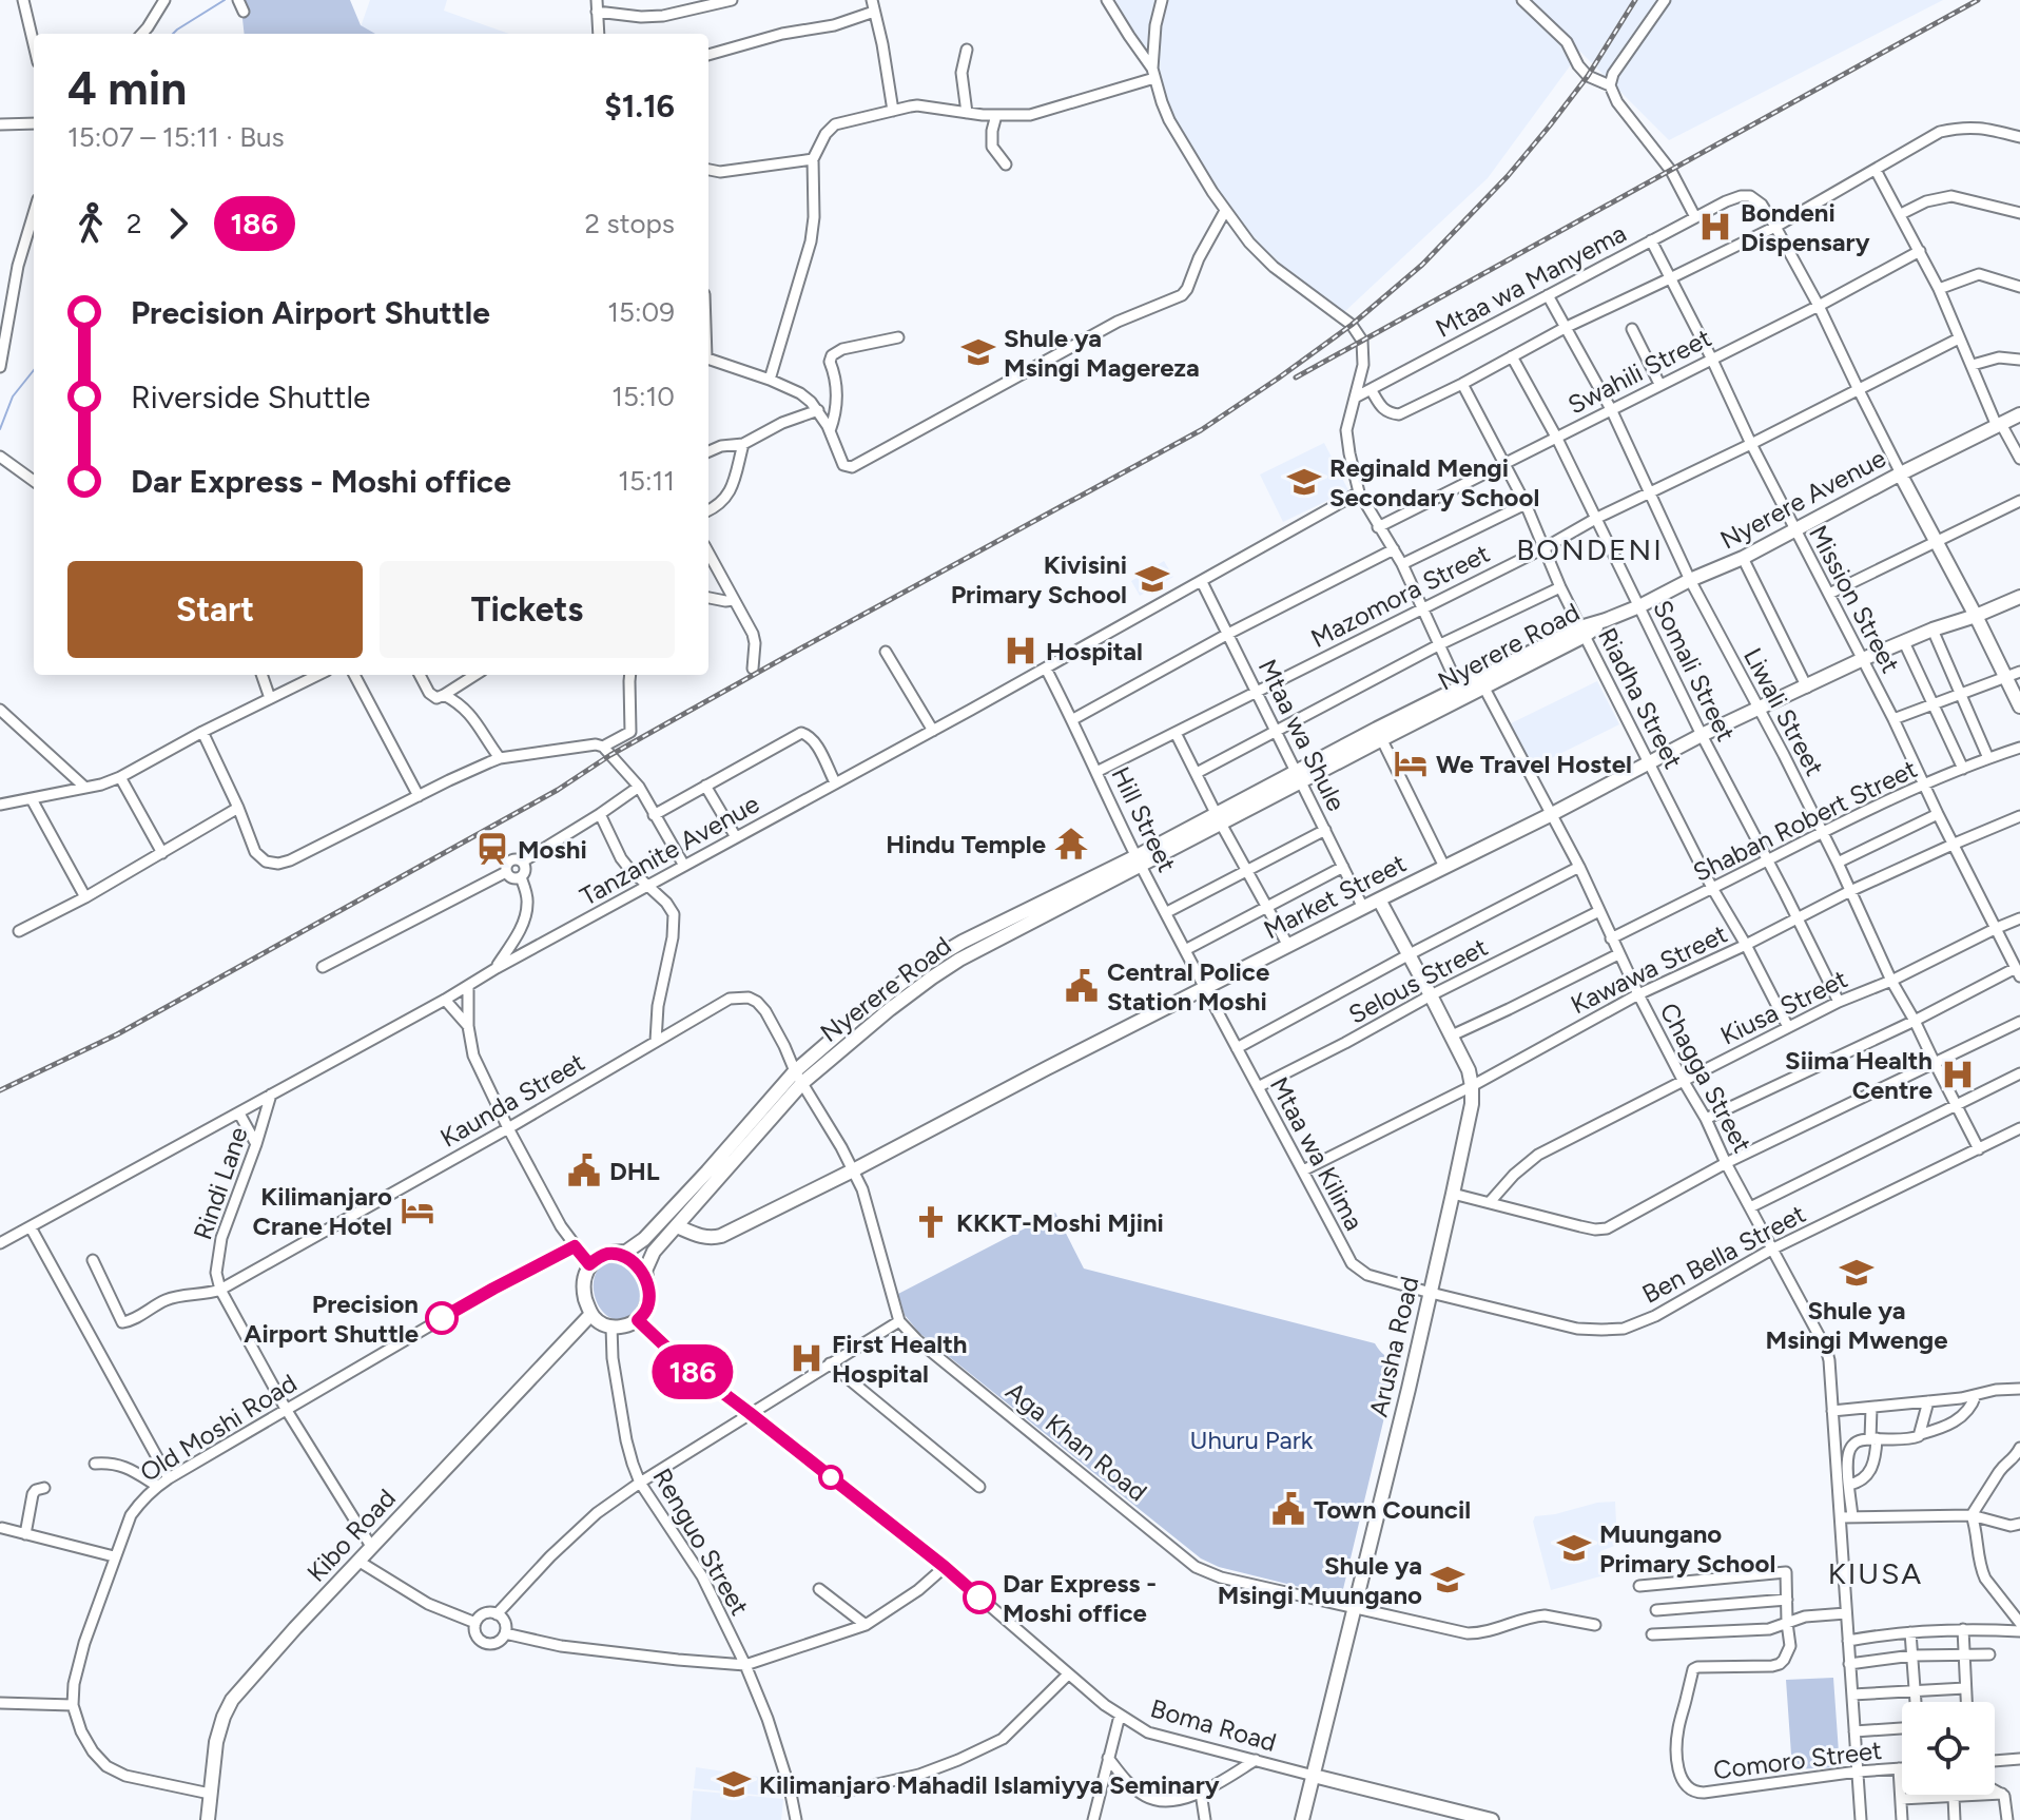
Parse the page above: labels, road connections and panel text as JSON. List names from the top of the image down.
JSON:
{
  "streets": {
    "main road": [
      "Nyerere Avenue",
      "Nyerere Road",
      "Market Street",
      "Arusha Road",
      "Kibo Road"
    ],
    "street": [
      "Mtaa wa Manyema",
      "Swahili Street",
      "Mazomora Street",
      "Mission Street",
      "Somali Street",
      "Riadha Street",
      "Liwali Street",
      "Mtaa wa Shule",
      "Hill Street",
      "Shaban Robert Street",
      "Tanzanite Avenue",
      "Kawawa Street",
      "Selous Street",
      "Kiusa Street",
      "Chagga Street",
      "Kaunda Street",
      "Mtaa wa Kilima",
      "Rindi Lane",
      "Ben Bella Street",
      "Old Moshi Road",
      "Aga Khan Road",
      "Renguo Street",
      "Boma Road",
      "Comoro Street"
    ]
  },
  "crossings": [
    ["Mtaa wa Manyema", "Mission Street"],
    ["Mtaa wa Manyema", "Liwali Street"],
    ["Swahili Street", "Mission Street"],
    ["Swahili Street", "Somali Street"],
    ["Swahili Street", "Riadha Street"],
    ["Swahili Street", "Liwali Street"],
    ["Nyerere Avenue", "Mission Street"],
    ["Nyerere Avenue", "Nyerere Road"],
    ["Nyerere Avenue", "Somali Street"],
    ["Nyerere Avenue", "Liwali Street"],
    ["Mazomora Street", "Mission Street"],
    ["Mazomora Street", "Somali Street"],
    ["Mazomora Street", "Riadha Street"],
    ["Mazomora Street", "Liwali Street"],
    ["Mazomora Street", "Mtaa wa Shule"],
    ["Mazomora Street", "Hill Street"],
    ["Mission Street", "Shaban Robert Street"],
    ["Mission Street", "Market Street"],
    ["Mission Street", "Kawawa Street"],
    ["Mission Street", "Kiusa Street"],
    ["Nyerere Road", "Riadha Street"],
    ["Nyerere Road", "Mtaa wa Shule"],
    ["Nyerere Road", "Hill Street"],
    ["Nyerere Road", "Market Street"],
    ["Nyerere Road", "Chagga Street"],
    ["Nyerere Road", "Kaunda Street"],
    ["Nyerere Road", "Kibo Road"],
    ["Nyerere Road", "Renguo Street"],
    ["Nyerere Road", "Boma Road"],
    ["Somali Street", "Shaban Robert Street"],
    ["Somali Street", "Market Street"],
    ["Somali Street", "Kawawa Street"],
    ["Somali Street", "Kiusa Street"],
    ["Riadha Street", "Shaban Robert Street"],
    ["Riadha Street", "Market Street"],
    ["Riadha Street", "Kawawa Street"],
    ["Riadha Street", "Kiusa Street"],
    ["Liwali Street", "Shaban Robert Street"],
    ["Liwali Street", "Market Street"],
    ["Liwali Street", "Kawawa Street"],
    ["Liwali Street", "Kiusa Street"],
    ["Liwali Street", "Ben Bella Street"],
    ["Mtaa wa Shule", "Tanzanite Avenue"],
    ["Mtaa wa Shule", "Market Street"],
    ["Hill Street", "Tanzanite Avenue"],
    ["Hill Street", "Market Street"],
    ["Hill Street", "Mtaa wa Kilima"],
    ["Shaban Robert Street", "Chagga Street"],
    ["Tanzanite Avenue", "Rindi Lane"],
    ["Market Street", "Chagga Street"],
    ["Market Street", "Mtaa wa Kilima"],
    ["Market Street", "Arusha Road"],
    ["Kawawa Street", "Chagga Street"],
    ["Kawawa Street", "Mtaa wa Kilima"],
    ["Kawawa Street", "Arusha Road"],
    ["Selous Street", "Chagga Street"],
    ["Selous Street", "Mtaa wa Kilima"],
    ["Selous Street", "Arusha Road"],
    ["Kiusa Street", "Chagga Street"],
    ["Chagga Street", "Ben Bella Street"],
    ["Kaunda Street", "Rindi Lane"],
    ["Mtaa wa Kilima", "Ben Bella Street"],
    ["Mtaa wa Kilima", "Arusha Road"],
    ["Rindi Lane", "Old Moshi Road"],
    ["Rindi Lane", "Kibo Road"],
    ["Ben Bella Street", "Arusha Road"],
    ["Arusha Road", "Aga Khan Road"],
    ["Arusha Road", "Boma Road"],
    ["Kibo Road", "Renguo Street"],
    ["Kibo Road", "Boma Road"],
    ["Renguo Street", "Boma Road"]
  ],
  "districts": ["BONDENI", "KIUSA"],
  "parks": ["Uhuru Park"],
  "places": {
    "hospital": [
      "Bondeni Dispensary",
      "Hospital",
      "Siima Health Centre",
      "First Health Hospital"
    ],
    "school or university": [
      "Shule ya Msingi Magereza",
      "Reginald Mengi Secondary School",
      "Kivisini Primary School",
      "Shule ya Msingi Mwenge",
      "Muungano Primary School",
      "Shule ya Msingi Muungano",
      "Kilimanjaro Mahadil Islamiyya Seminary"
    ],
    "hotel": ["We Travel Hostel", "Kilimanjaro Crane Hotel"],
    "temple": ["Hindu Temple"],
    "station": ["Moshi"],
    "public building": ["Central Police Station Moshi", "DHL", "Town Council"],
    "church": ["KKKT-Moshi Mjini"],
    "other": ["Precision Airport Shuttle", "Dar Express - Moshi office"]
  },
  "lines": ["bus line 186"],
  "page": {
    "on_map": "186",
    "heading": ["4 min", "15:07 – 15:11 · Bus", "$1.16"],
    "legs": ["2", "186", "2 stops"],
    "list": [
      {
        "name": "Precision Airport Shuttle",
        "value": "15:09"
      },
      {
        "name": "Riverside Shuttle",
        "value": "15:10"
      },
      {
        "name": "Dar Express - Moshi office",
        "value": "15:11"
      }
    ],
    "buttons": ["Start", "Tickets"]
  }
}
